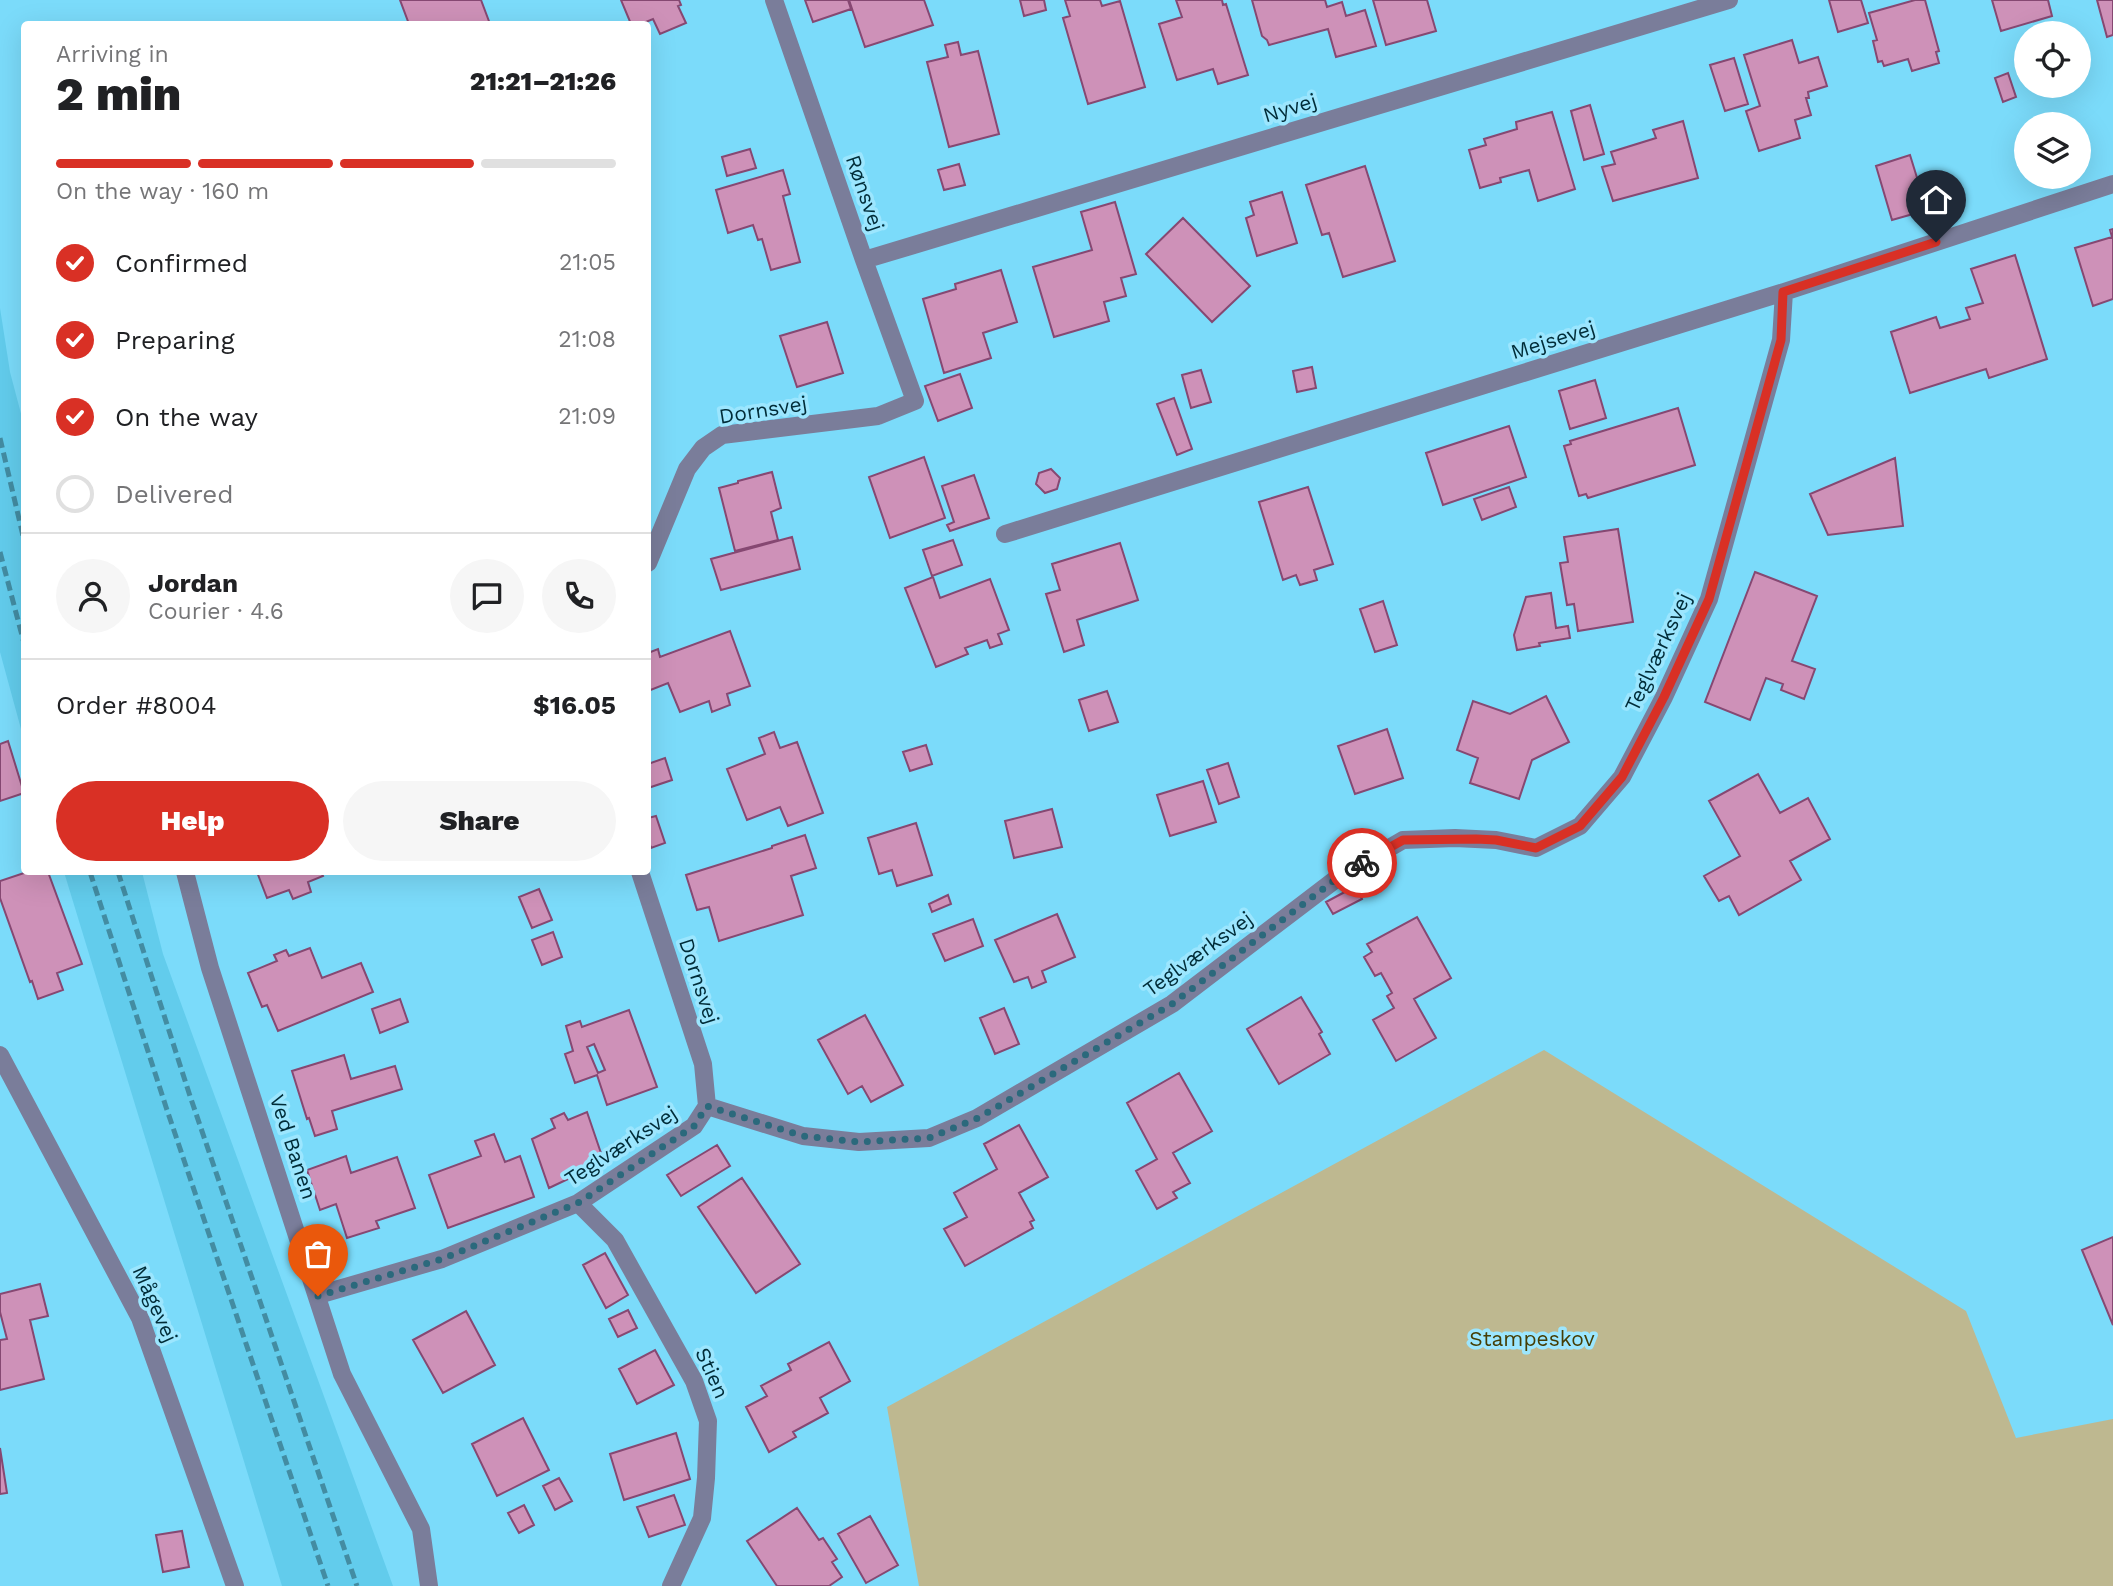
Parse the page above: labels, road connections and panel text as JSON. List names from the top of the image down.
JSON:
{
  "streets": {
    "street": [
      "Nyvej",
      "Rønsvej",
      "Mejsevej",
      "Dornsvej",
      "Teglværksvej",
      "Ved Banen",
      "Mågevej",
      "Stien"
    ]
  },
  "crossings": [
    ["Nyvej", "Rønsvej"],
    ["Rønsvej", "Dornsvej"],
    ["Mejsevej", "Teglværksvej"],
    ["Dornsvej", "Teglværksvej"],
    ["Teglværksvej", "Ved Banen"],
    ["Teglværksvej", "Stien"]
  ],
  "parks": ["Stampeskov"],
  "page": {
    "heading": ["2 min", "Arriving in", "21:21–21:26"],
    "panel": [
      "Jordan",
      "Courier · 4.6",
      "Order #8004",
      "$16.05"
    ],
    "bar": "On the way · 160 m",
    "list": [
      ["Confirmed", "21:05"],
      ["Preparing", "21:08"],
      ["On the way", "21:09"],
      "Delivered"
    ],
    "buttons": ["Help", "Share"]
  }
}
